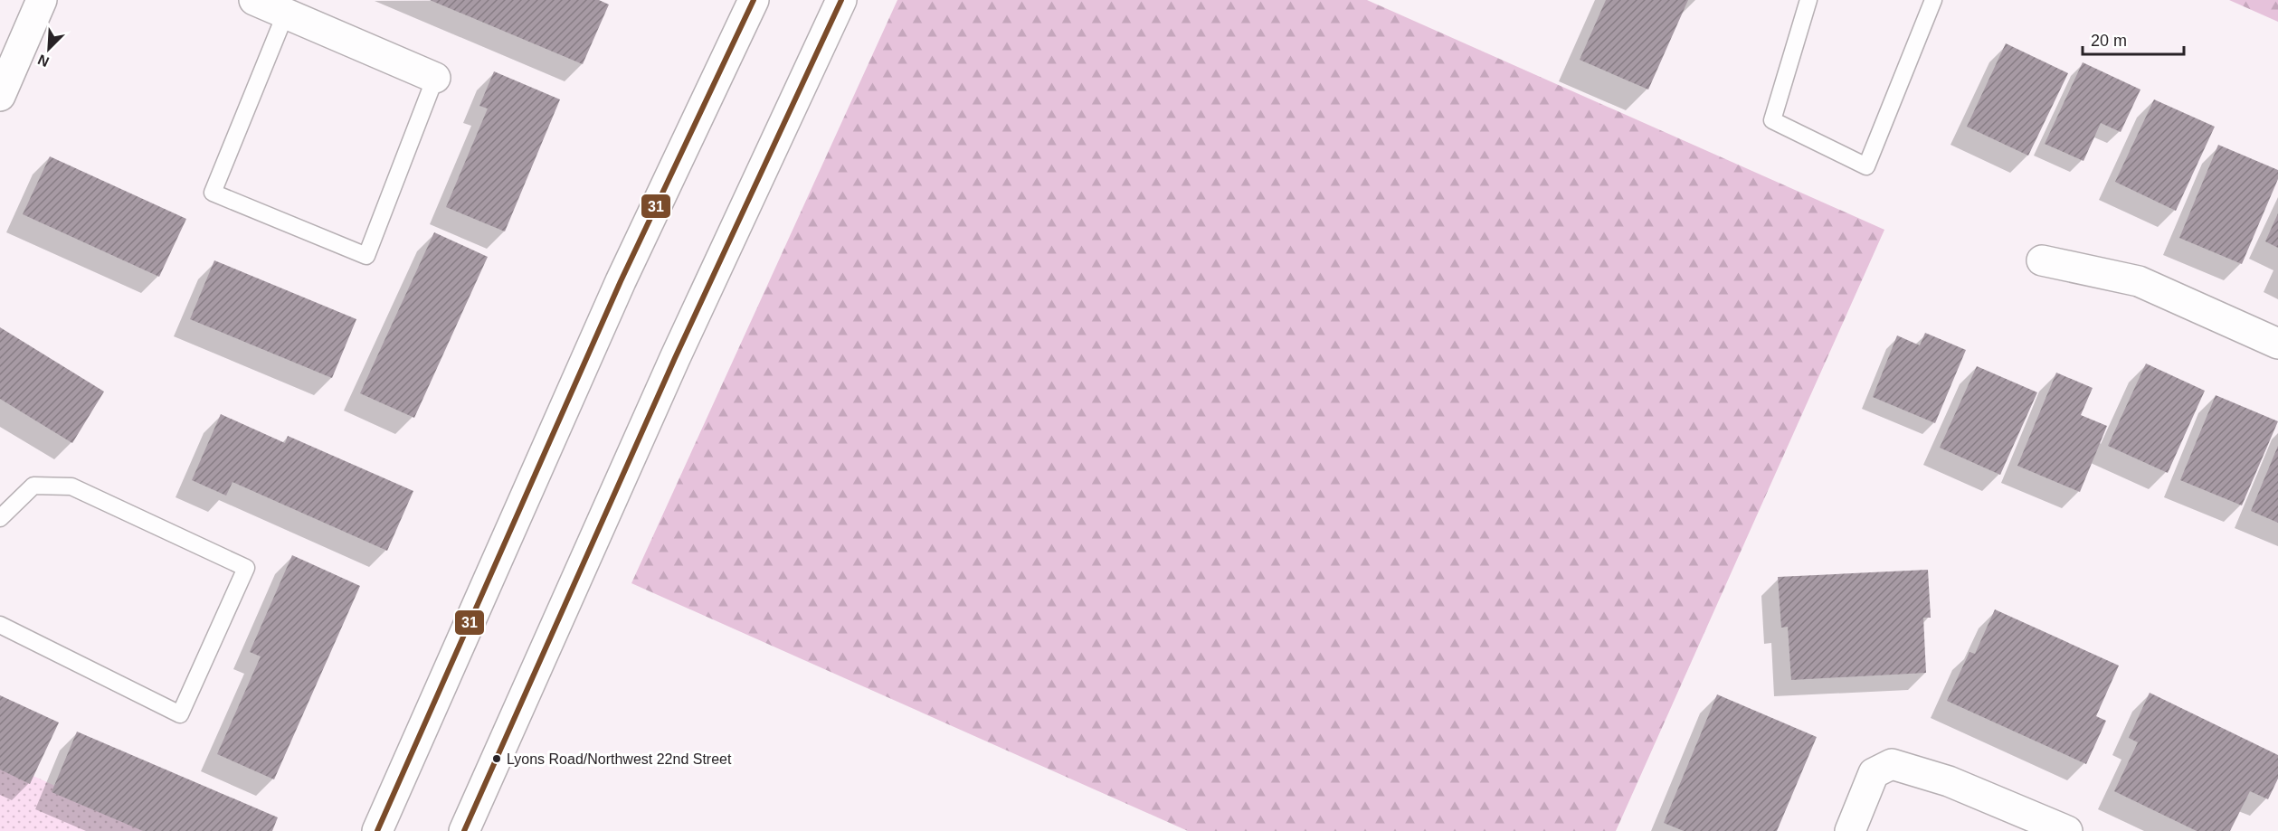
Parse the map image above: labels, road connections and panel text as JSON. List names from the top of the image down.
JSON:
{
  "places": ["Lyons Road/Northwest 22nd Street"],
  "lines": ["transit line 31"],
  "scale_bar": "20 m",
  "north": "bottom left"
}
